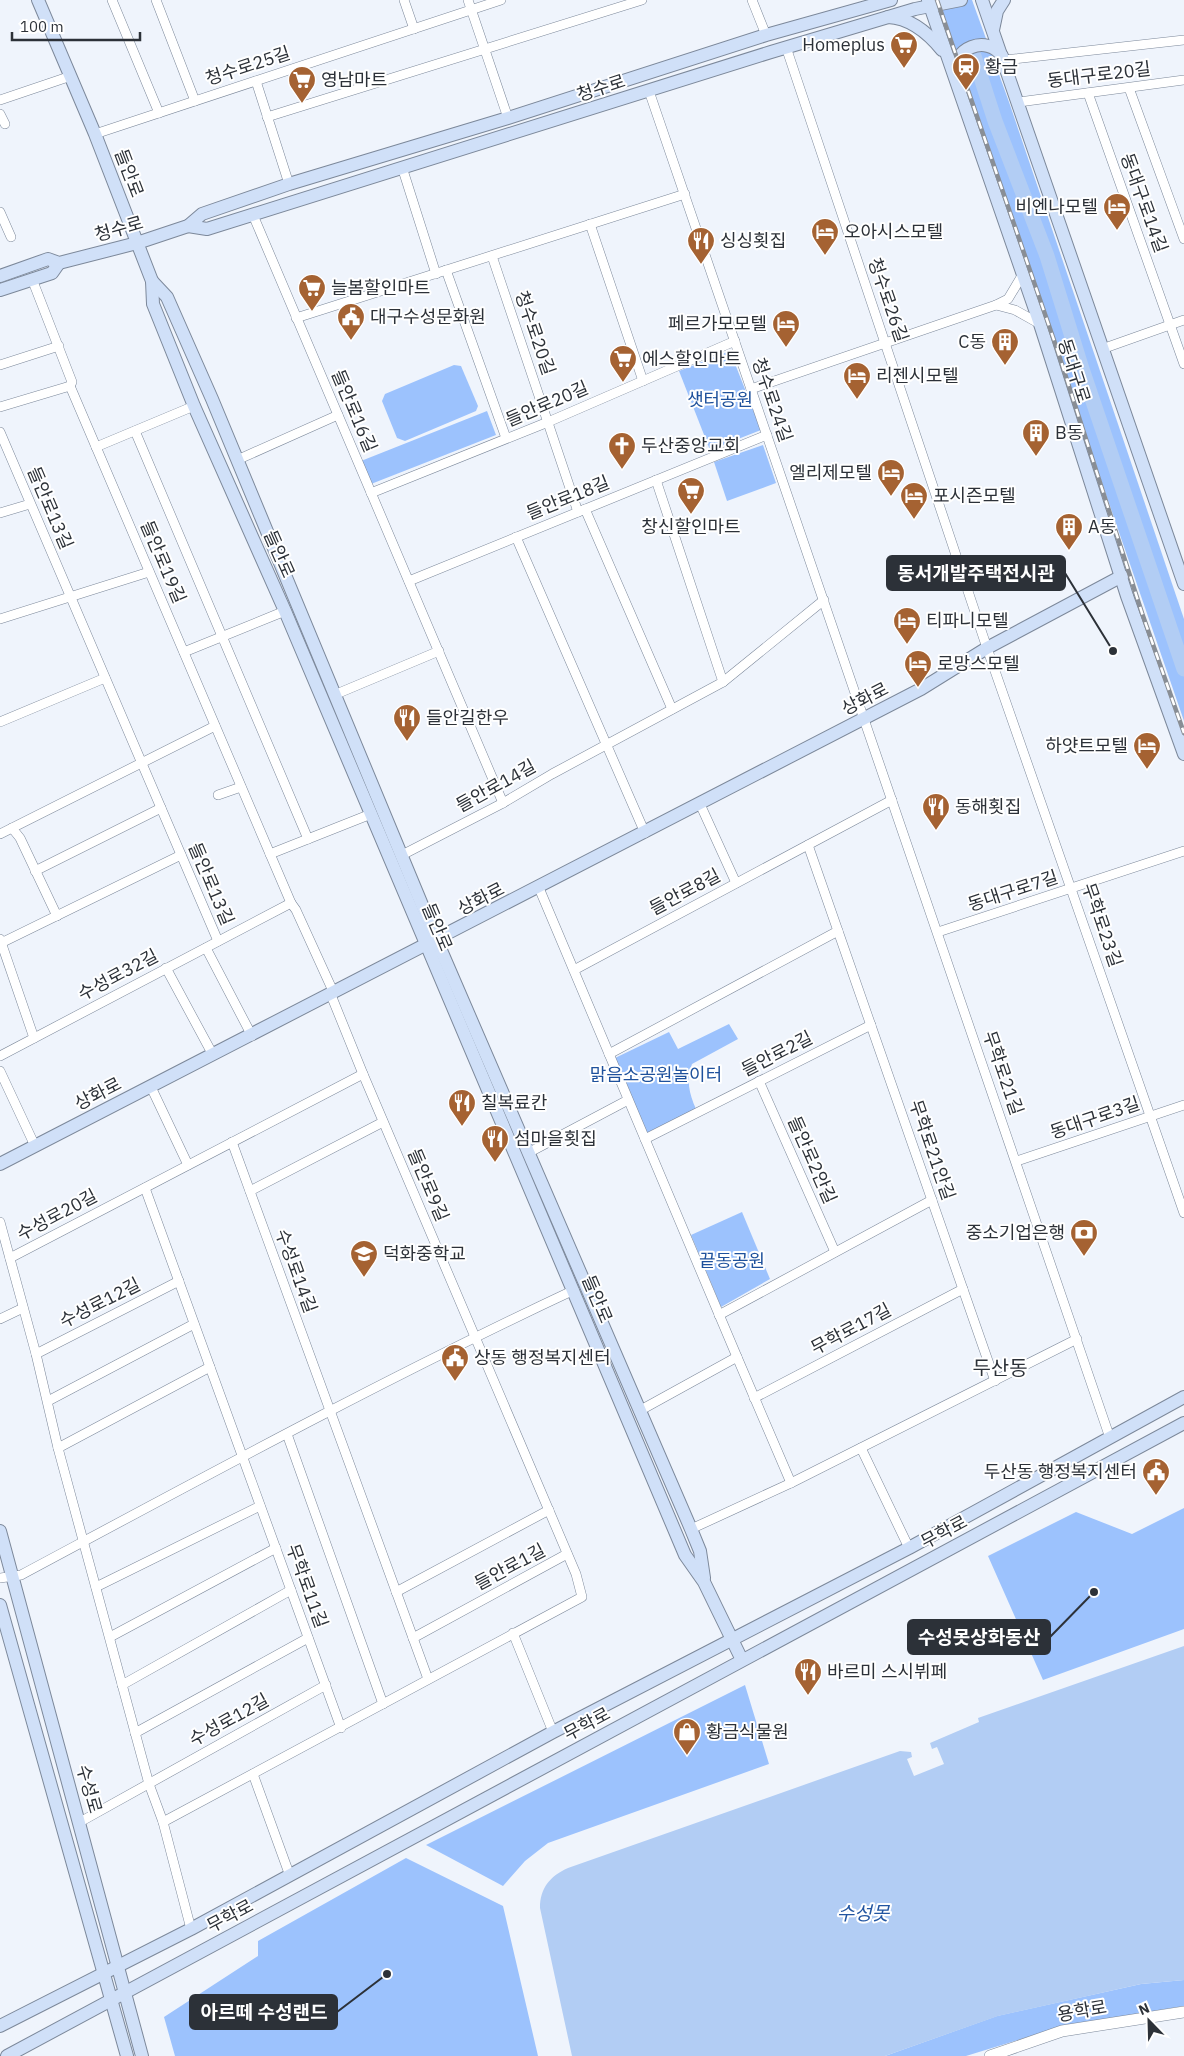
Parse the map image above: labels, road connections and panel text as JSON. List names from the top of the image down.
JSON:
{
  "streets": {
    "main road": [
      "청수로",
      "들안로",
      "동대구로",
      "상화로",
      "무학로",
      "수성로"
    ],
    "street": [
      "청수로25길",
      "동대구로20길",
      "동대구로14길",
      "청수로26길",
      "청수로20길",
      "청수로24길",
      "들안로20길",
      "들안로16길",
      "들안로18길",
      "들안로13길",
      "들안로19길",
      "들안로14길",
      "동대구로7길",
      "들안로8길",
      "무학로23길",
      "수성로32길",
      "들안로2길",
      "무학로21길",
      "동대구로3길",
      "무학로21안길",
      "들안로2안길",
      "들안로9길",
      "수성로20길",
      "수성로14길",
      "수성로12길",
      "무학로17길",
      "들안로1길",
      "무학로11길",
      "용학로"
    ]
  },
  "crossings": [
    ["청수로25길", "들안로"],
    ["동대구로20길", "동대구로14길"],
    ["동대구로20길", "동대구로"],
    ["청수로", "들안로"],
    ["청수로", "청수로26길"],
    ["청수로", "동대구로"],
    ["청수로", "청수로24길"],
    ["들안로", "상화로"],
    ["들안로", "들안로14길"],
    ["들안로", "무학로"],
    ["청수로26길", "상화로"],
    ["청수로26길", "무학로23길"],
    ["청수로20길", "들안로20길"],
    ["청수로20길", "들안로18길"],
    ["동대구로", "상화로"],
    ["청수로24길", "들안로20길"],
    ["청수로24길", "들안로18길"],
    ["청수로24길", "상화로"],
    ["청수로24길", "들안로14길"],
    ["청수로24길", "무학로21길"],
    ["들안로20길", "들안로16길"],
    ["들안로16길", "들안로18길"],
    ["들안로16길", "들안로14길"],
    ["들안로13길", "수성로32길"],
    ["상화로", "무학로23길"],
    ["상화로", "무학로21길"],
    ["동대구로7길", "무학로23길"],
    ["동대구로7길", "무학로21길"],
    ["들안로8길", "무학로21길"],
    ["들안로8길", "무학로21안길"],
    ["무학로23길", "동대구로3길"],
    ["들안로2길", "무학로21안길"],
    ["들안로2길", "들안로2안길"],
    ["무학로21길", "동대구로3길"],
    ["무학로21길", "무학로"],
    ["무학로21안길", "무학로17길"],
    ["들안로9길", "들안로1길"],
    ["수성로20길", "수성로14길"],
    ["수성로12길", "무학로11길"],
    ["수성로12길", "수성로"],
    ["무학로", "수성로"]
  ],
  "districts": ["두산동"],
  "water": ["수성못"],
  "parks": ["샛터공원", "맑음소공원놀이터", "끝동공원"],
  "places": {
    "supermarket": [
      "Homeplus",
      "영남마트",
      "늘봄할인마트",
      "에스할인마트",
      "창신할인마트"
    ],
    "station": ["황금"],
    "hotel": [
      "비엔나모텔",
      "오아시스모텔",
      "페르가모모텔",
      "리젠시모텔",
      "엘리제모텔",
      "포시즌모텔",
      "티파니모텔",
      "로망스모텔",
      "하얏트모텔"
    ],
    "restaurant": [
      "싱싱횟집",
      "들안길한우",
      "동해횟집",
      "칠복료칸",
      "섬마을횟집",
      "바르미 스시뷔페"
    ],
    "public building": ["대구수성문화원", "상동 행정복지센터", "두산동 행정복지센터"],
    "building": ["C동", "B동", "A동"],
    "church": ["두산중앙교회"],
    "other": ["동서개발주택전시관", "수성못상화동산", "아르떼 수성랜드"],
    "bank": ["중소기업은행"],
    "school or university": ["덕화중학교"],
    "shop": ["황금식물원"]
  },
  "scale_bar": "100 m",
  "north": "top left"
}
